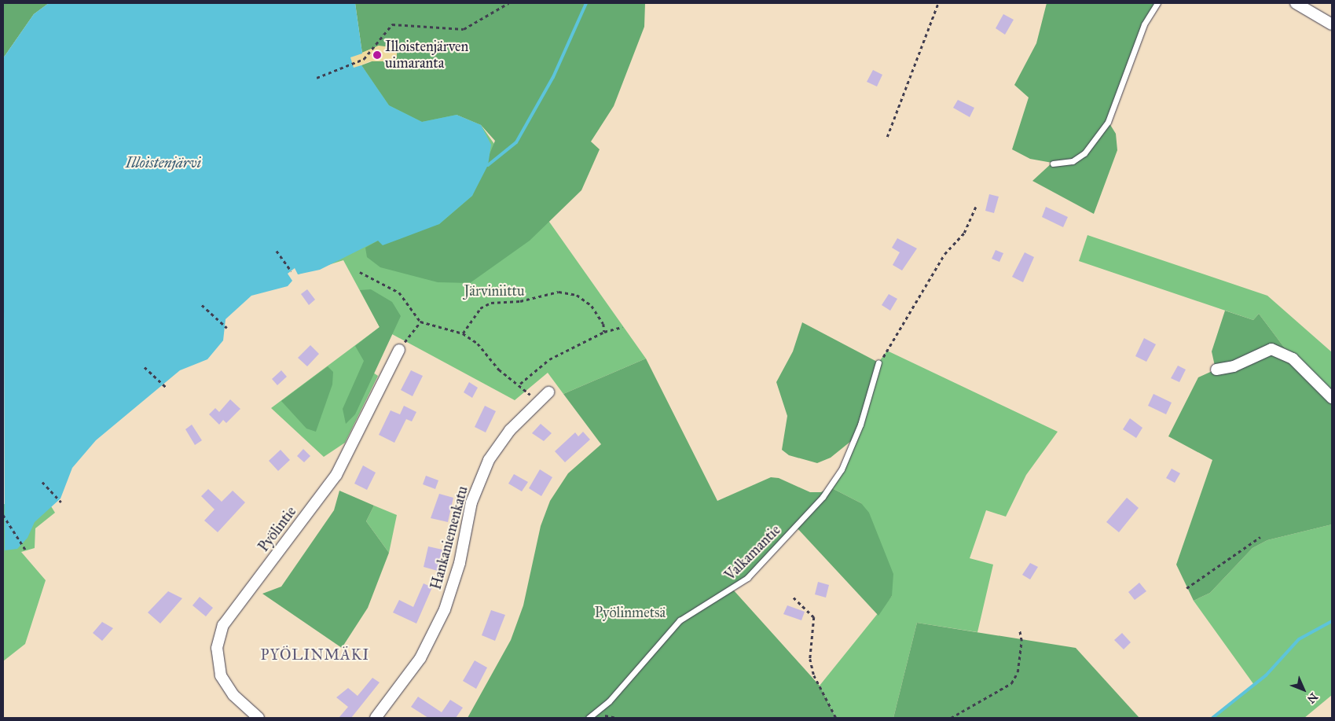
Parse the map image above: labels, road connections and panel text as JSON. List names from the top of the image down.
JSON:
{
  "streets": {
    "street": ["Pyölintie", "Hankaniemenkatu"],
    "lane": ["Valkamantie"]
  },
  "districts": ["PYÖLINMÄKI"],
  "water": ["Illoistenjärvi"],
  "parks": ["Järviniittu", "Pyölinmetsä"],
  "places": ["Illoistenjärven uimaranta"],
  "north": "bottom right"
}
